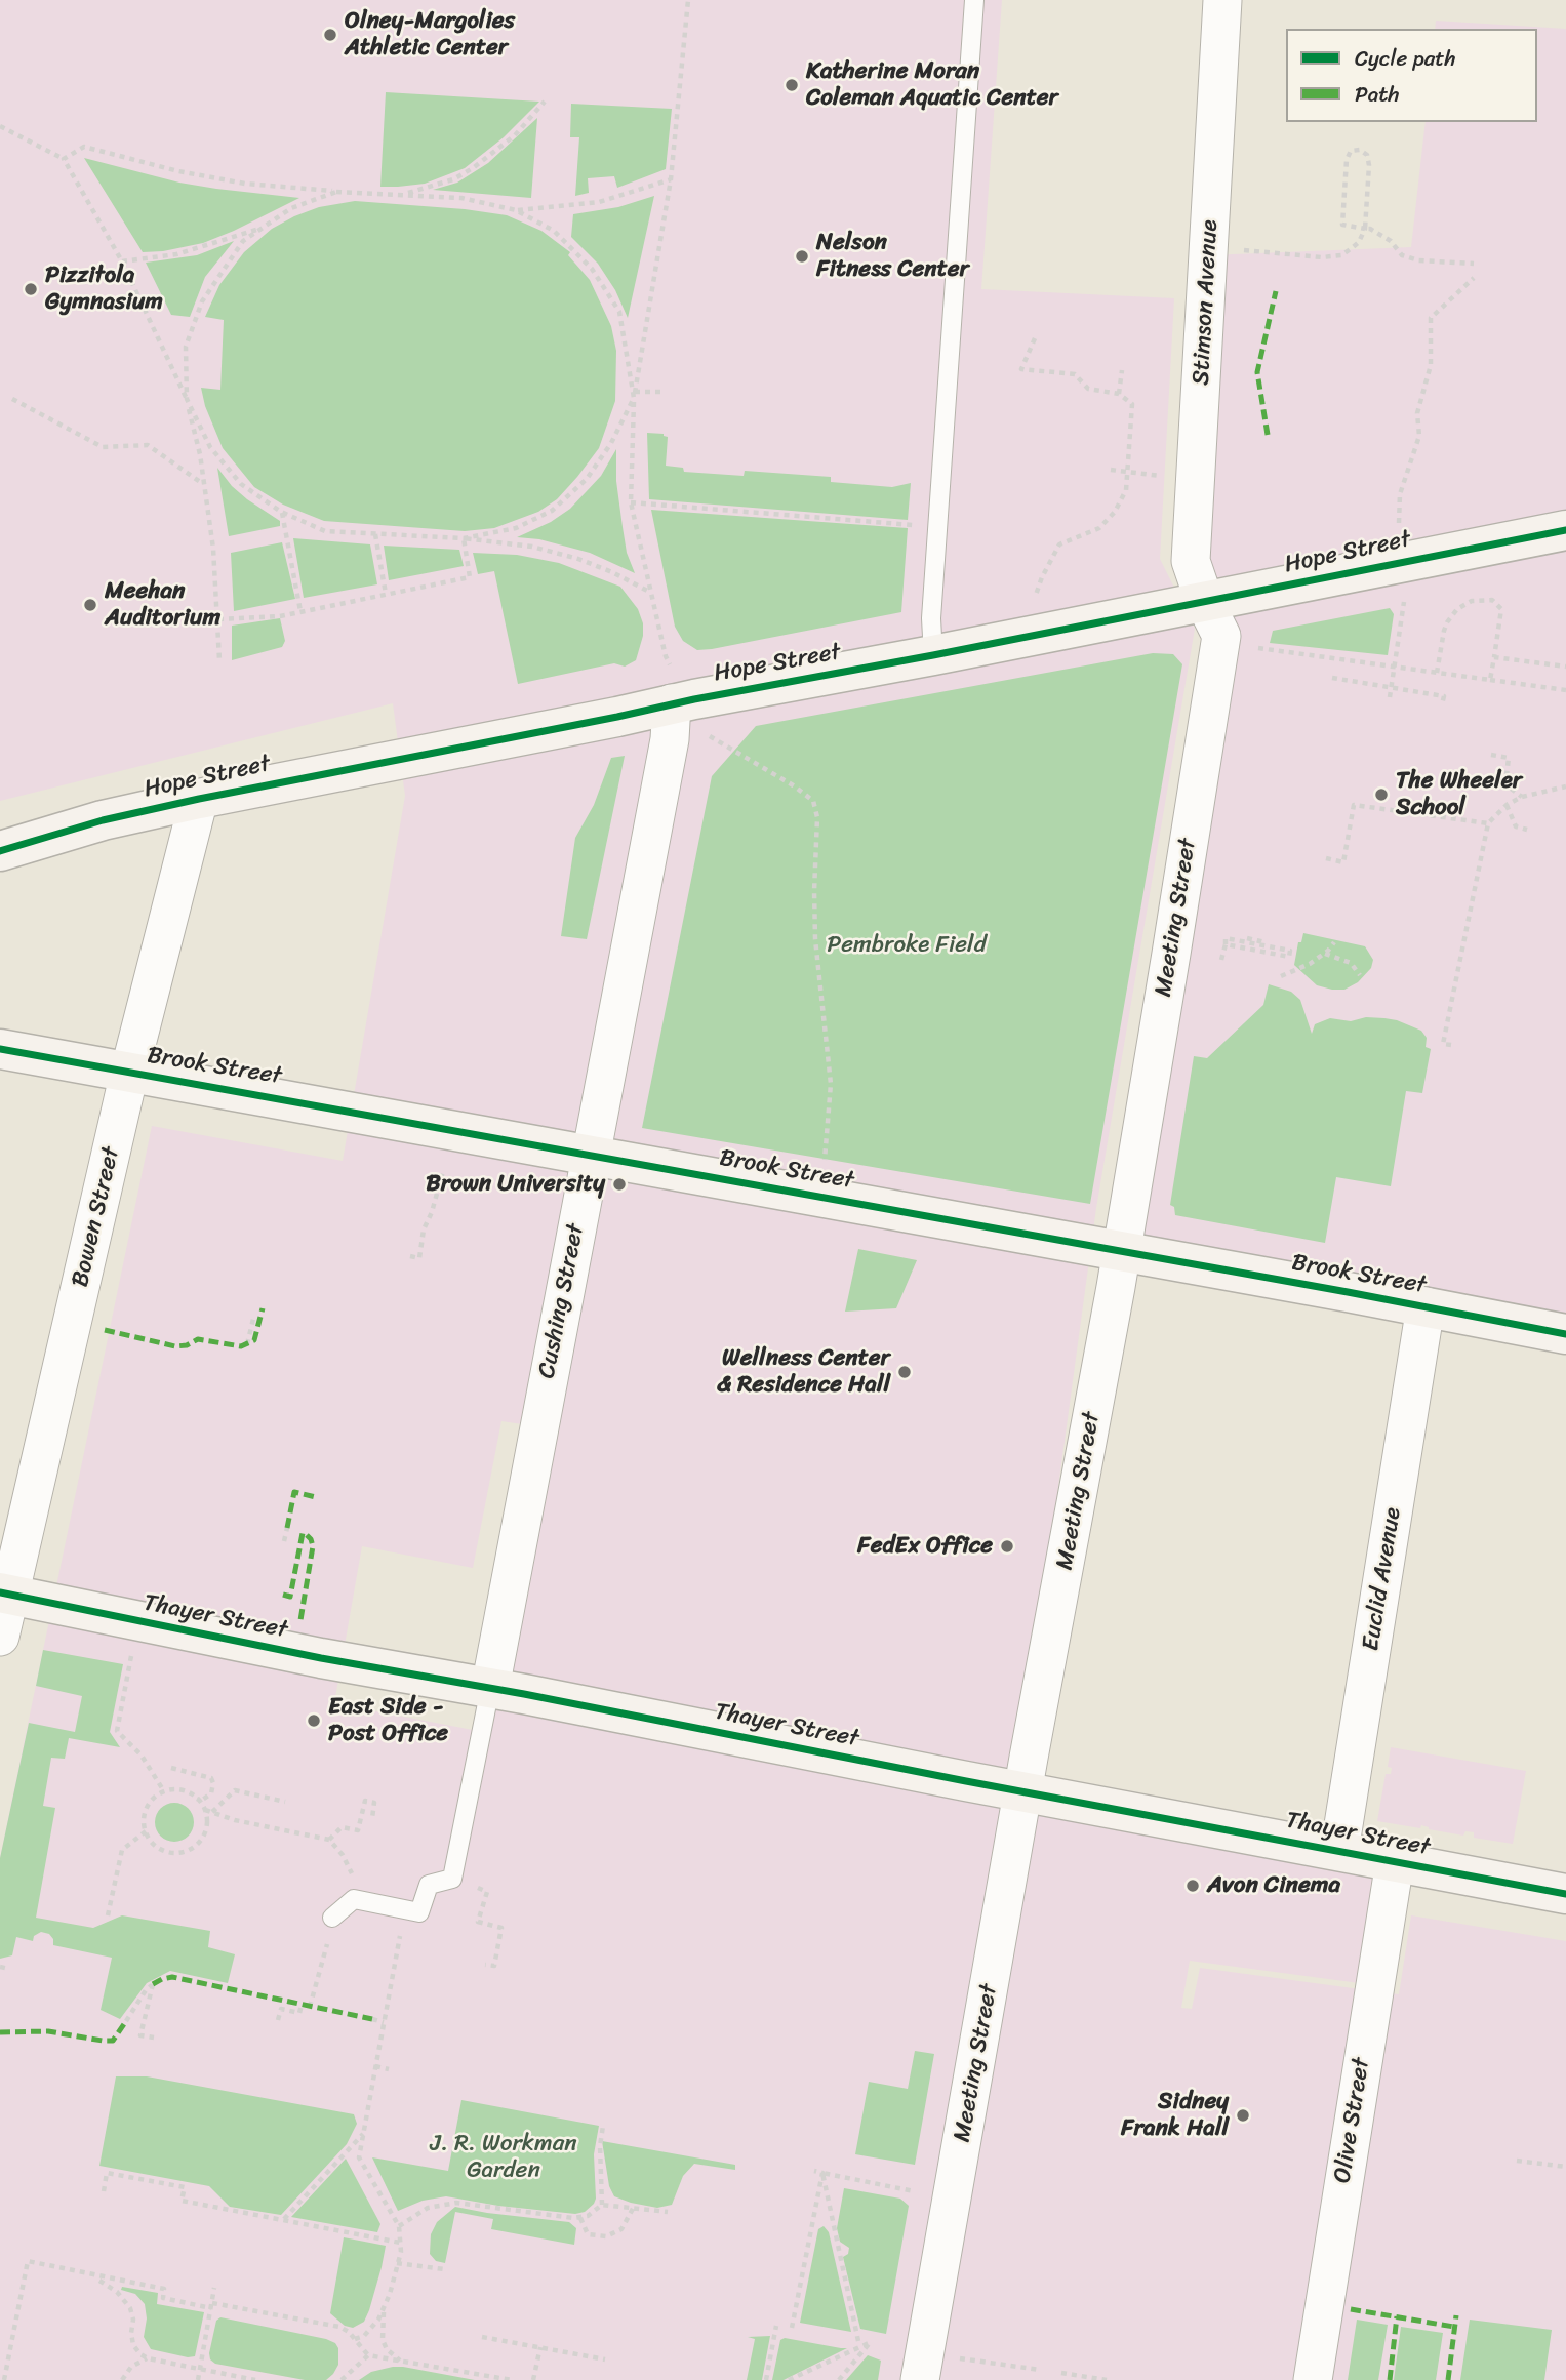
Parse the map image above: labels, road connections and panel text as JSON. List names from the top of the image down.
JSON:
{
  "streets": {
    "street": [
      "Stimson Avenue",
      "Hope Street",
      "Meeting Street",
      "Brook Street",
      "Bowen Street",
      "Cushing Street",
      "Euclid Avenue",
      "Thayer Street",
      "Olive Street"
    ]
  },
  "crossings": [
    ["Stimson Avenue", "Hope Street"],
    ["Stimson Avenue", "Meeting Street"],
    ["Hope Street", "Meeting Street"],
    ["Hope Street", "Bowen Street"],
    ["Hope Street", "Cushing Street"],
    ["Meeting Street", "Brook Street"],
    ["Meeting Street", "Thayer Street"],
    ["Brook Street", "Bowen Street"],
    ["Brook Street", "Cushing Street"],
    ["Brook Street", "Euclid Avenue"],
    ["Bowen Street", "Thayer Street"],
    ["Cushing Street", "Thayer Street"],
    ["Euclid Avenue", "Thayer Street"],
    ["Thayer Street", "Olive Street"]
  ],
  "parks": ["Pembroke Field", "J. R. Workman Garden"],
  "places": [
    "Olney-Margolies Athletic Center",
    "Katherine Moran Coleman Aquatic Center",
    "Nelson Fitness Center",
    "Pizzitola Gymnasium",
    "Meehan Auditorium",
    "The Wheeler School",
    "Brown University",
    "Wellness Center & Residence Hall",
    "FedEx Office",
    "East Side - Post Office",
    "Avon Cinema",
    "Sidney Frank Hall"
  ],
  "legend": ["Cycle path", "Path"]
}
